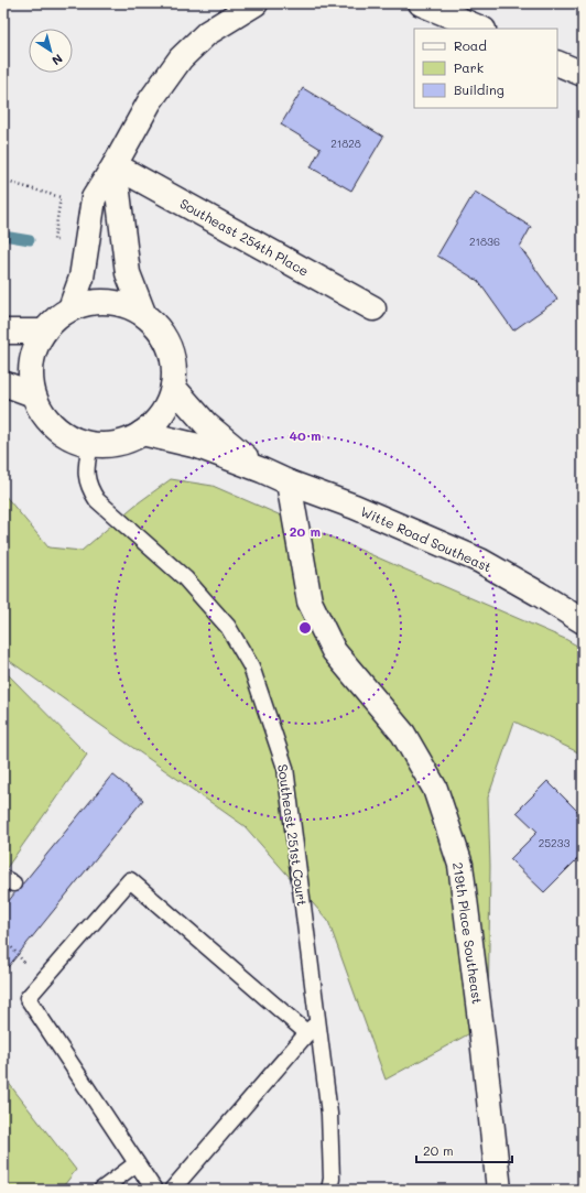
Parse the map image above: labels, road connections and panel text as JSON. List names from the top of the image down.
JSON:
{
  "streets": {
    "street": ["Southeast 254th Place", "Witte Road Southeast", "219th Place Southeast"],
    "lane": ["Southeast 251st Court"]
  },
  "crossings": [
    ["Witte Road Southeast", "Southeast 251st Court"],
    ["Witte Road Southeast", "219th Place Southeast"]
  ],
  "house_numbers": ["21828", "21836", "25233"],
  "legend": ["Road", "Park", "Building"],
  "scale_bar": "20 m",
  "north": "bottom right",
  "rings": ["40 m", "20 m"]
}
